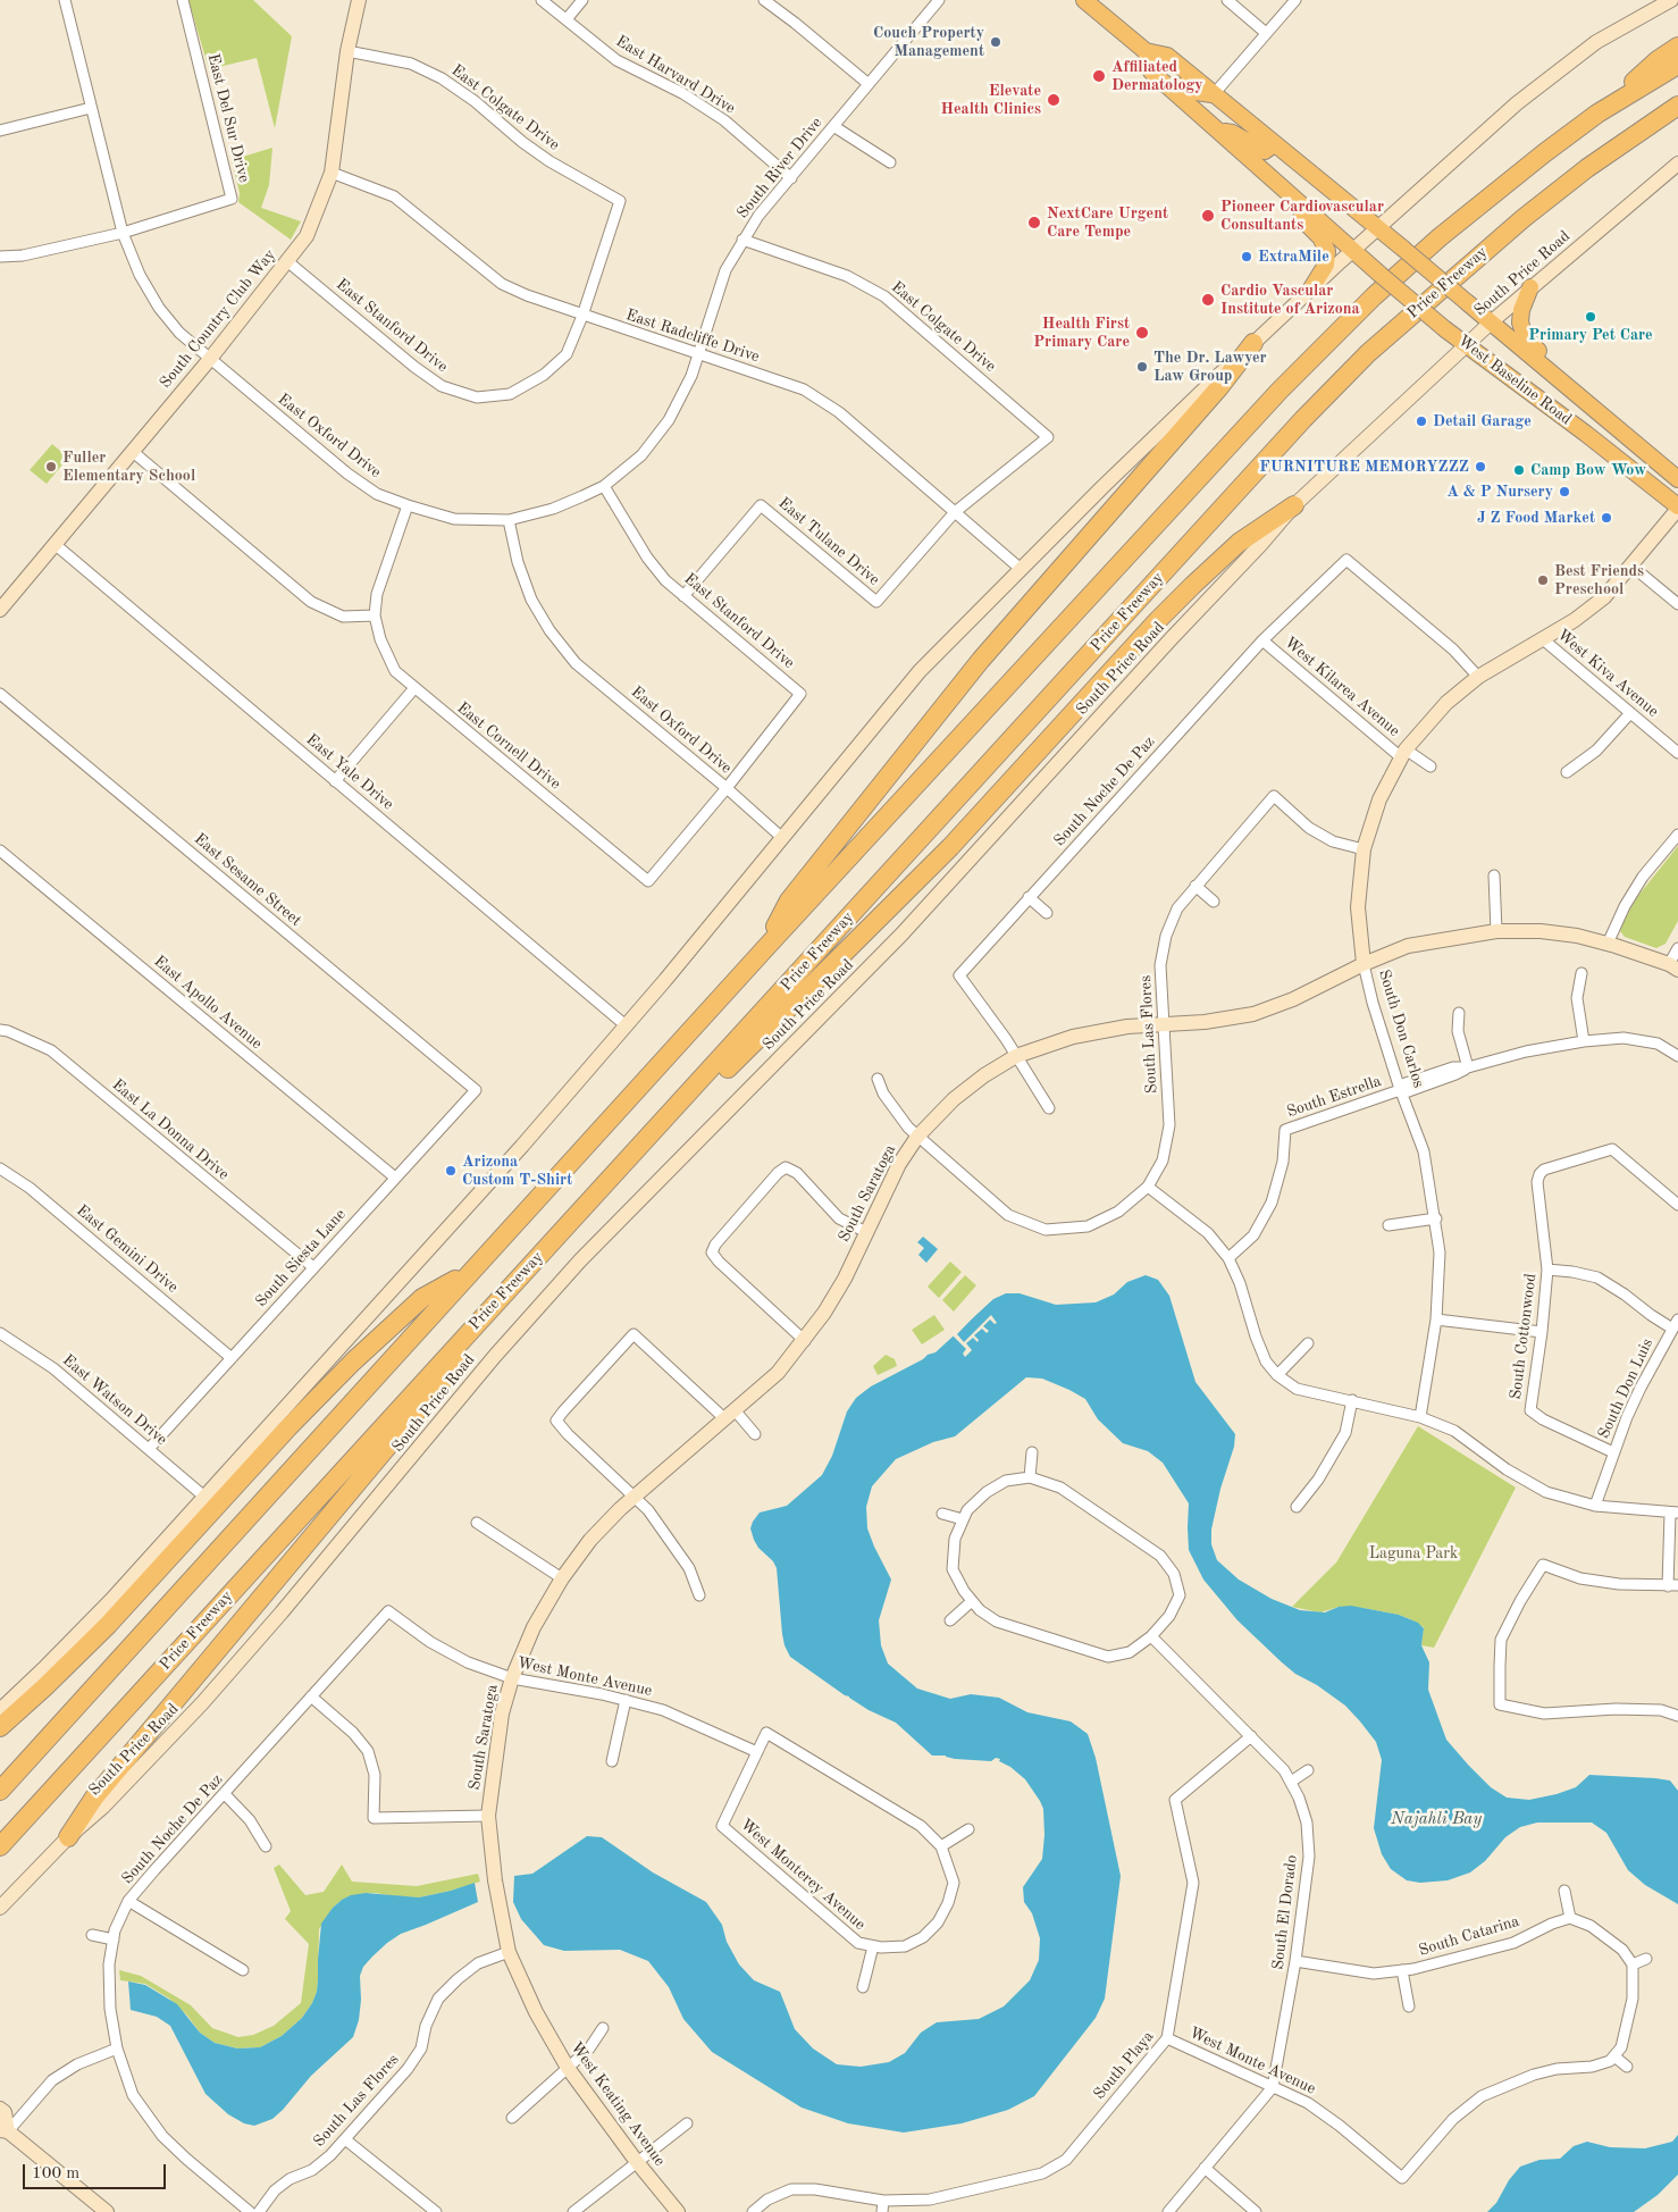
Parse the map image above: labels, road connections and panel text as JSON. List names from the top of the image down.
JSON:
{
  "streets": {
    "highway": ["Price Freeway"],
    "main road": [
      "South Price Road",
      "South Country Club Way",
      "West Baseline Road",
      "South Don Carlos",
      "South Saratoga",
      "West Keating Avenue"
    ],
    "street": [
      "East Harvard Drive",
      "East Colgate Drive",
      "East Del Sur Drive",
      "South River Drive",
      "East Stanford Drive",
      "East Radcliffe Drive",
      "East Oxford Drive",
      "East Tulane Drive",
      "West Kiva Avenue",
      "West Kilarea Avenue",
      "East Cornell Drive",
      "East Yale Drive",
      "South Noche De Paz",
      "East Sesame Street",
      "East Apollo Avenue",
      "South Las Flores",
      "South Estrella",
      "East La Donna Drive",
      "East Gemini Drive",
      "South Siesta Lane",
      "South Cottonwood",
      "South Don Luis",
      "East Watson Drive",
      "West Monte Avenue",
      "West Monterey Avenue",
      "South El Dorado",
      "South Catarina",
      "South Playa"
    ]
  },
  "crossings": [
    ["East Harvard Drive", "South River Drive"],
    ["East Colgate Drive", "South River Drive"],
    ["East Colgate Drive", "South Country Club Way"],
    ["East Colgate Drive", "East Stanford Drive"],
    ["East Colgate Drive", "East Radcliffe Drive"],
    ["East Colgate Drive", "East Tulane Drive"],
    ["East Del Sur Drive", "East Oxford Drive"],
    ["South River Drive", "East Stanford Drive"],
    ["South River Drive", "East Radcliffe Drive"],
    ["South River Drive", "East Oxford Drive"],
    ["South Price Road", "West Baseline Road"],
    ["South Country Club Way", "East Stanford Drive"],
    ["South Country Club Way", "East Radcliffe Drive"],
    ["South Country Club Way", "East Oxford Drive"],
    ["South Country Club Way", "East Yale Drive"],
    ["East Stanford Drive", "East Radcliffe Drive"],
    ["East Stanford Drive", "East Oxford Drive"],
    ["East Stanford Drive", "East Tulane Drive"],
    ["East Stanford Drive", "East Cornell Drive"],
    ["East Radcliffe Drive", "East Tulane Drive"],
    ["West Baseline Road", "South Don Carlos"],
    ["East Oxford Drive", "East Cornell Drive"],
    ["West Kiva Avenue", "South Don Carlos"],
    ["West Kilarea Avenue", "South Noche De Paz"],
    ["West Kilarea Avenue", "South Don Carlos"],
    ["South Noche De Paz", "South Don Carlos"],
    ["South Noche De Paz", "South Saratoga"],
    ["South Noche De Paz", "West Monte Avenue"],
    ["East Sesame Street", "South Siesta Lane"],
    ["East Apollo Avenue", "South Siesta Lane"],
    ["South Don Carlos", "South Las Flores"],
    ["South Don Carlos", "South Estrella"],
    ["South Don Carlos", "South Saratoga"],
    ["South Las Flores", "South Saratoga"],
    ["South Las Flores", "West Keating Avenue"],
    ["East La Donna Drive", "South Siesta Lane"],
    ["South Saratoga", "West Monte Avenue"],
    ["South Saratoga", "West Keating Avenue"],
    ["East Gemini Drive", "South Siesta Lane"],
    ["South Siesta Lane", "East Watson Drive"],
    ["South Cottonwood", "South Don Luis"],
    ["West Monte Avenue", "West Monterey Avenue"],
    ["West Monte Avenue", "South El Dorado"],
    ["West Monte Avenue", "South Playa"],
    ["South El Dorado", "South Catarina"],
    ["South El Dorado", "South Playa"]
  ],
  "water": ["Najahli Bay"],
  "parks": ["Laguna Park"],
  "places": [
    "Couch Property Management",
    "Affiliated Dermatology",
    "Elevate Health Clinics",
    "Pioneer Cardiovascular Consultants",
    "NextCare Urgent Care Tempe",
    "ExtraMile",
    "Cardio Vascular Institute of Arizona",
    "Primary Pet Care",
    "Health First Primary Care",
    "The Dr. Lawyer Law Group",
    "Detail Garage",
    "Fuller Elementary School",
    "FURNITURE MEMORYZZZ",
    "Camp Bow Wow",
    "A & P Nursery",
    "J Z Food Market",
    "Best Friends Preschool",
    "Arizona Custom T-Shirt"
  ],
  "scale_bar": "100 m"
}
